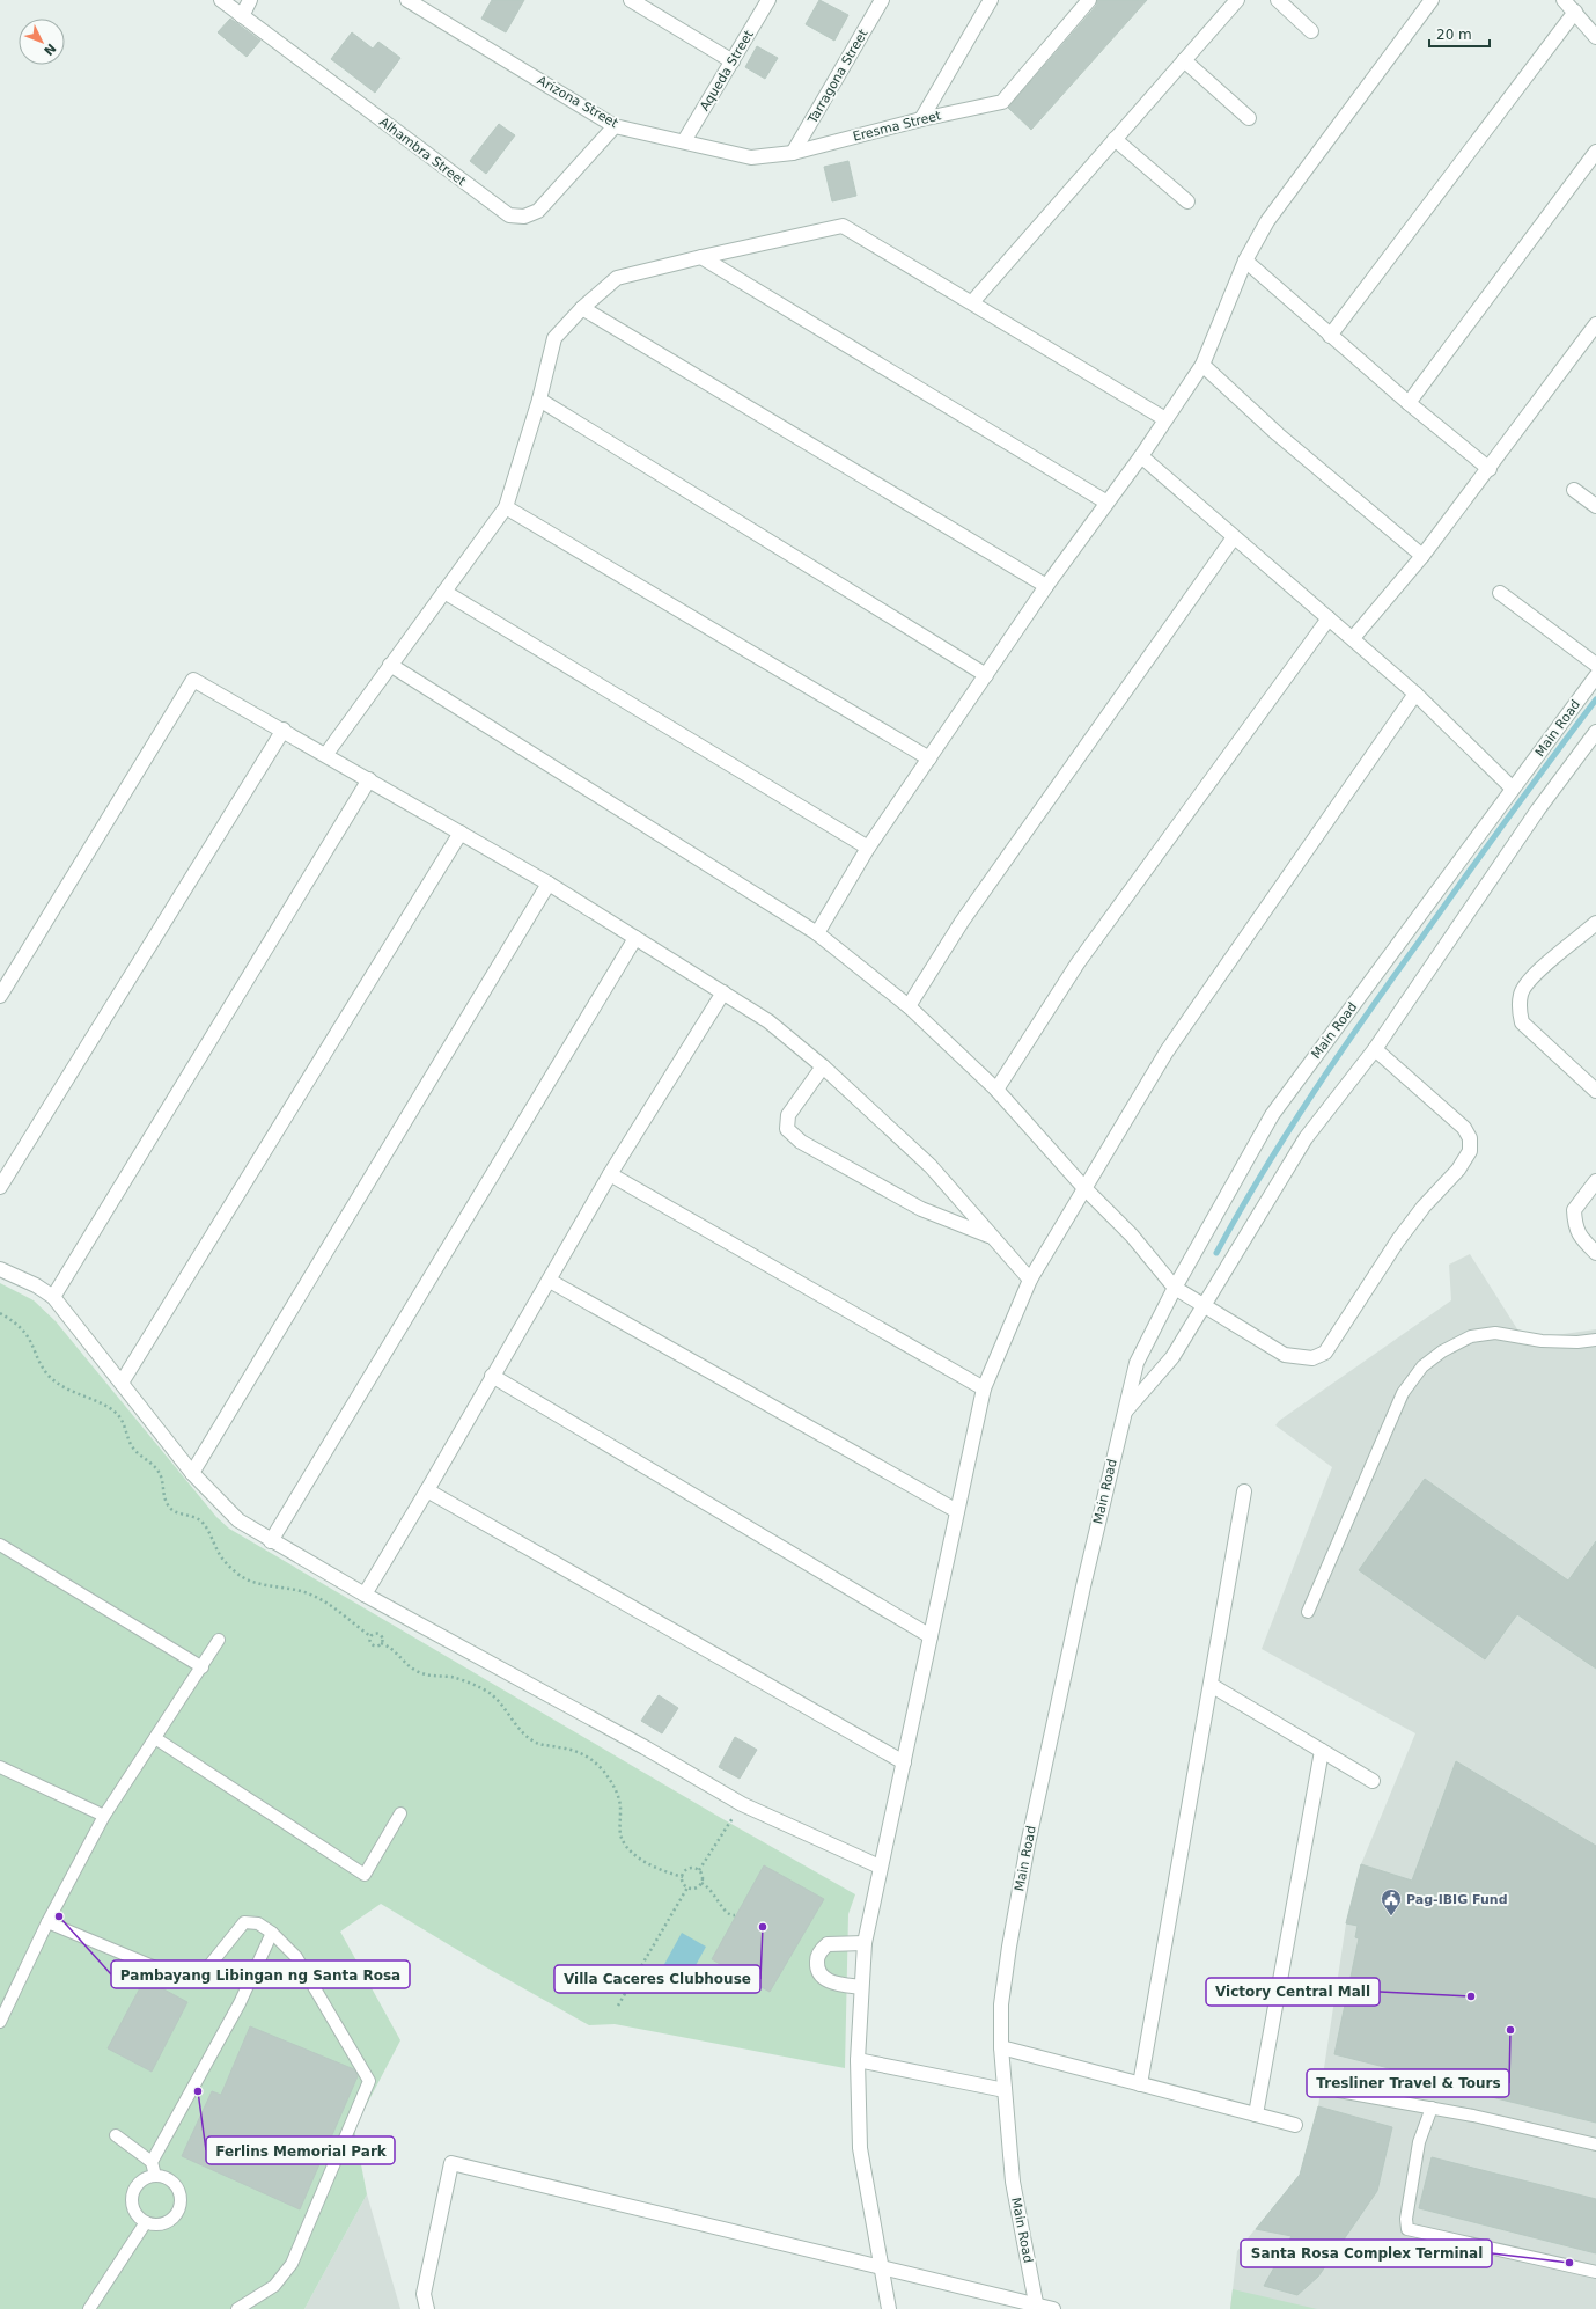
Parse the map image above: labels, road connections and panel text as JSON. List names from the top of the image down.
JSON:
{
  "streets": {
    "street": [
      "Aqueda Street",
      "Tarragona Street",
      "Arizona Street",
      "Eresma Street",
      "Alhambra Street",
      "Main Road"
    ]
  },
  "crossings": [
    ["Aqueda Street", "Arizona Street"],
    ["Tarragona Street", "Arizona Street"],
    ["Tarragona Street", "Eresma Street"],
    ["Arizona Street", "Eresma Street"],
    ["Arizona Street", "Alhambra Street"]
  ],
  "places": {
    "other": [
      "Pambayang Libingan ng Santa Rosa",
      "Villa Caceres Clubhouse",
      "Victory Central Mall",
      "Tresliner Travel & Tours",
      "Ferlins Memorial Park",
      "Santa Rosa Complex Terminal"
    ],
    "public building": ["Pag-IBIG Fund"]
  },
  "scale_bar": "20 m",
  "north": "bottom right"
}
